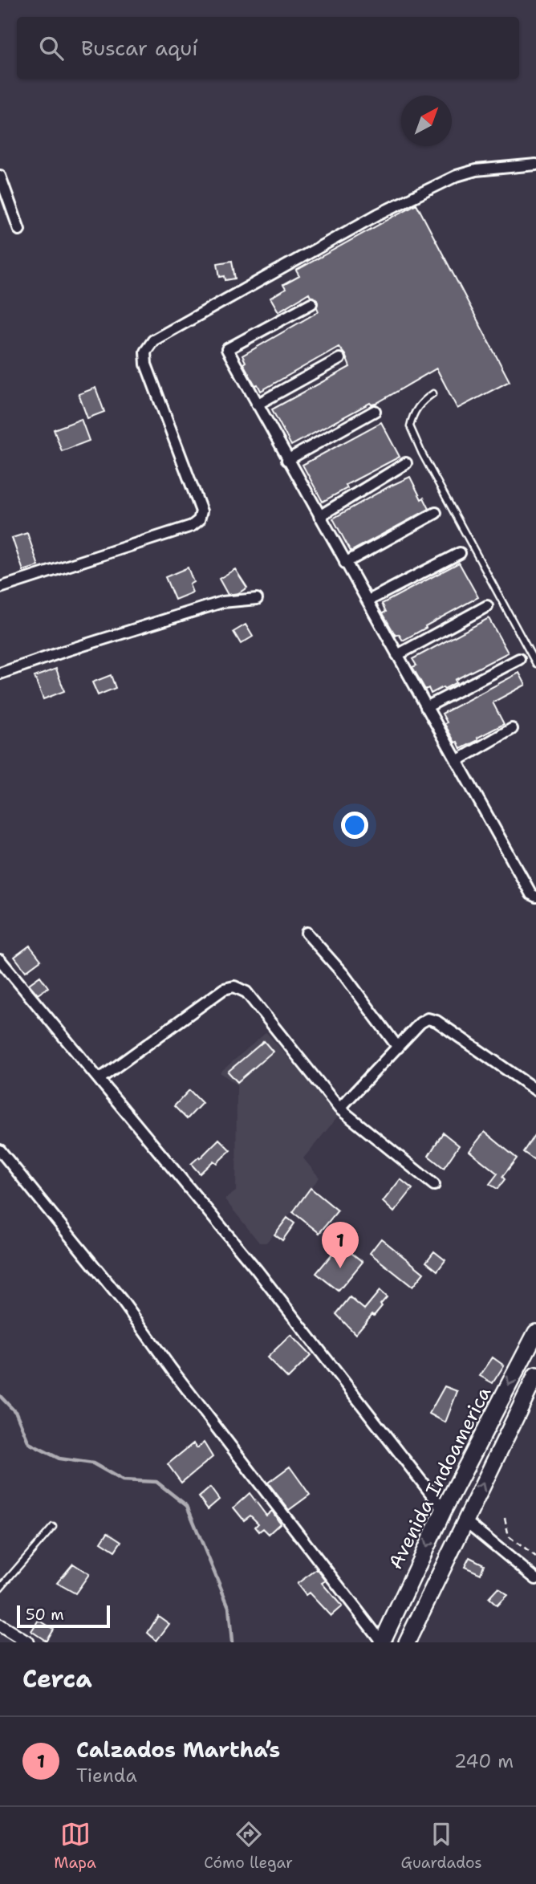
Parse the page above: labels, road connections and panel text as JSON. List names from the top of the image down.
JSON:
{
  "streets": {
    "main road": ["Avenida Indoamerica"]
  },
  "scale_bar": "50 m",
  "north": "top right",
  "page": {
    "search": "Buscar aquí",
    "pins": "1",
    "scale": "50 m",
    "heading": "Cerca",
    "list": [
      {
        "mark": "1",
        "name": "Calzados Martha’s",
        "note": "Tienda",
        "value": "240 m"
      }
    ],
    "nav": ["Mapa", "Cómo llegar", "Guardados"]
  }
}
